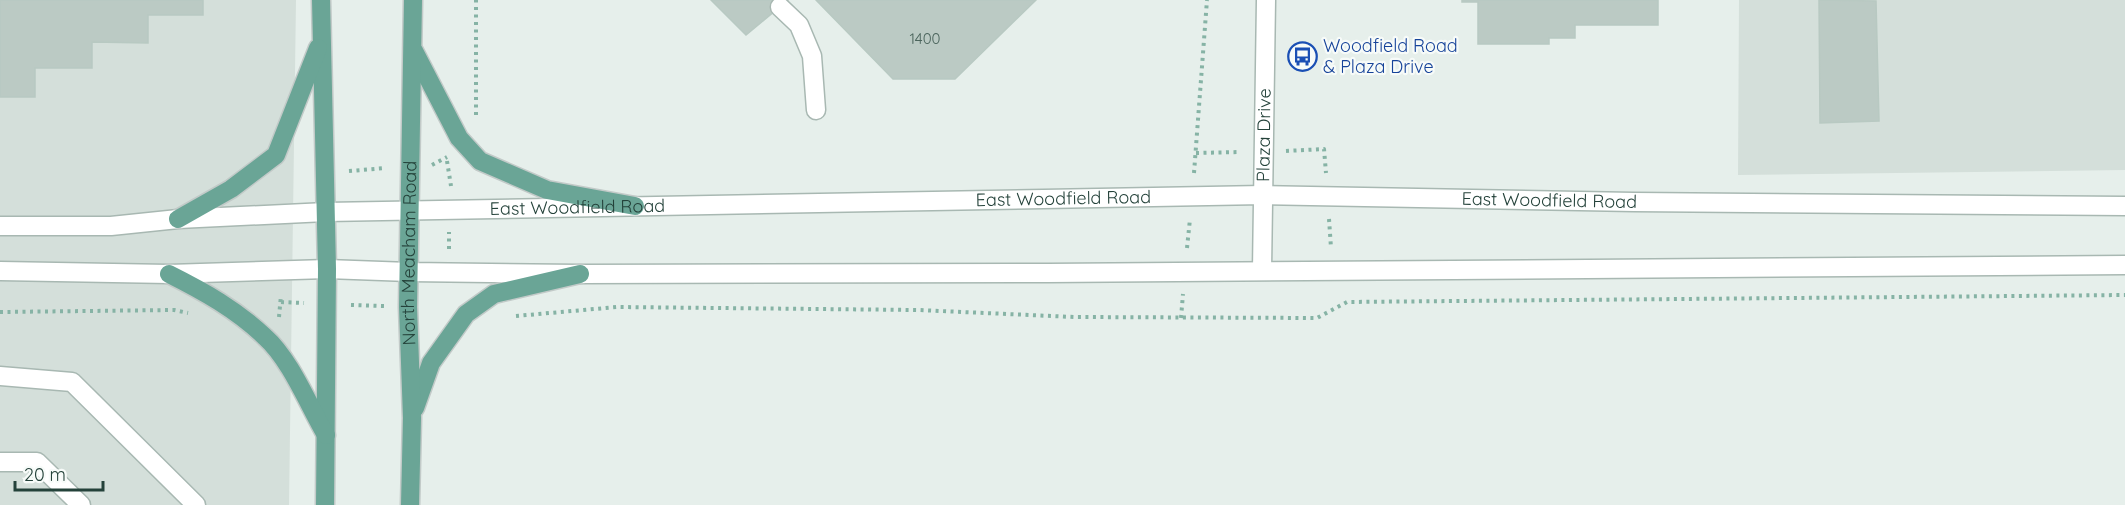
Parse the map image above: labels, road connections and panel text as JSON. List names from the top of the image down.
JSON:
{
  "streets": {
    "main road": ["North Meacham Road"],
    "street": ["Plaza Drive", "East Woodfield Road"]
  },
  "crossings": [
    ["Plaza Drive", "East Woodfield Road"],
    ["East Woodfield Road", "North Meacham Road"]
  ],
  "places": {
    "bus stop": ["Woodfield Road & Plaza Drive"]
  },
  "house_numbers": ["1400"],
  "scale_bar": "20 m"
}
